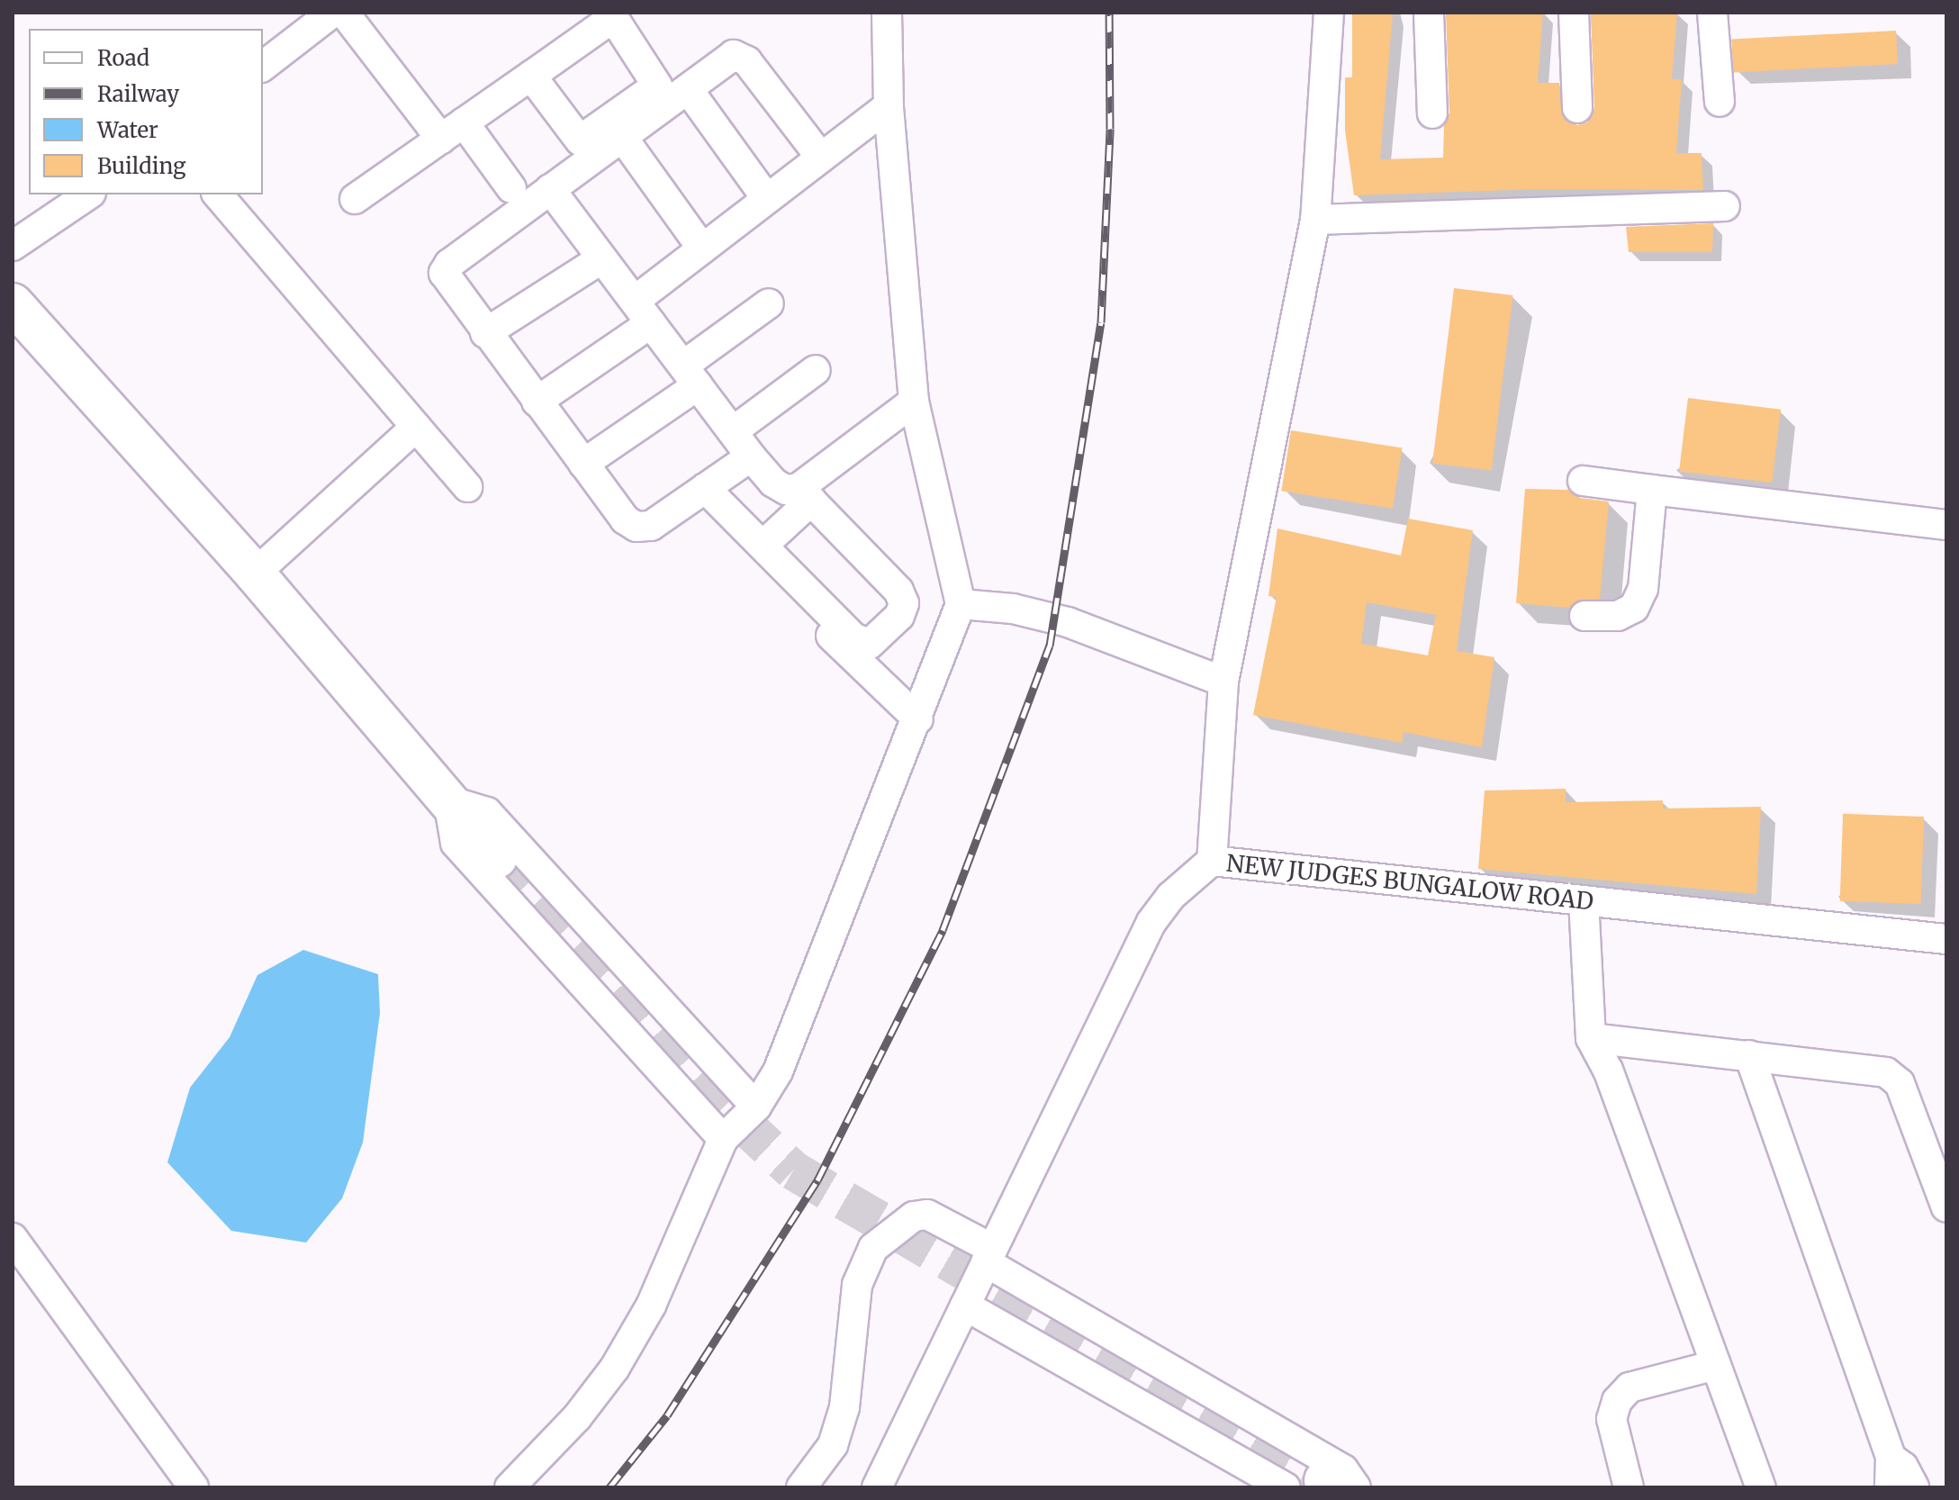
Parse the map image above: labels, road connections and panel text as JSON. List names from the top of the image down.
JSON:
{
  "streets": {
    "street": ["NEW JUDGES BUNGALOW ROAD"]
  },
  "legend": [
    "Road",
    "Railway",
    "Water",
    "Building"
  ]
}
